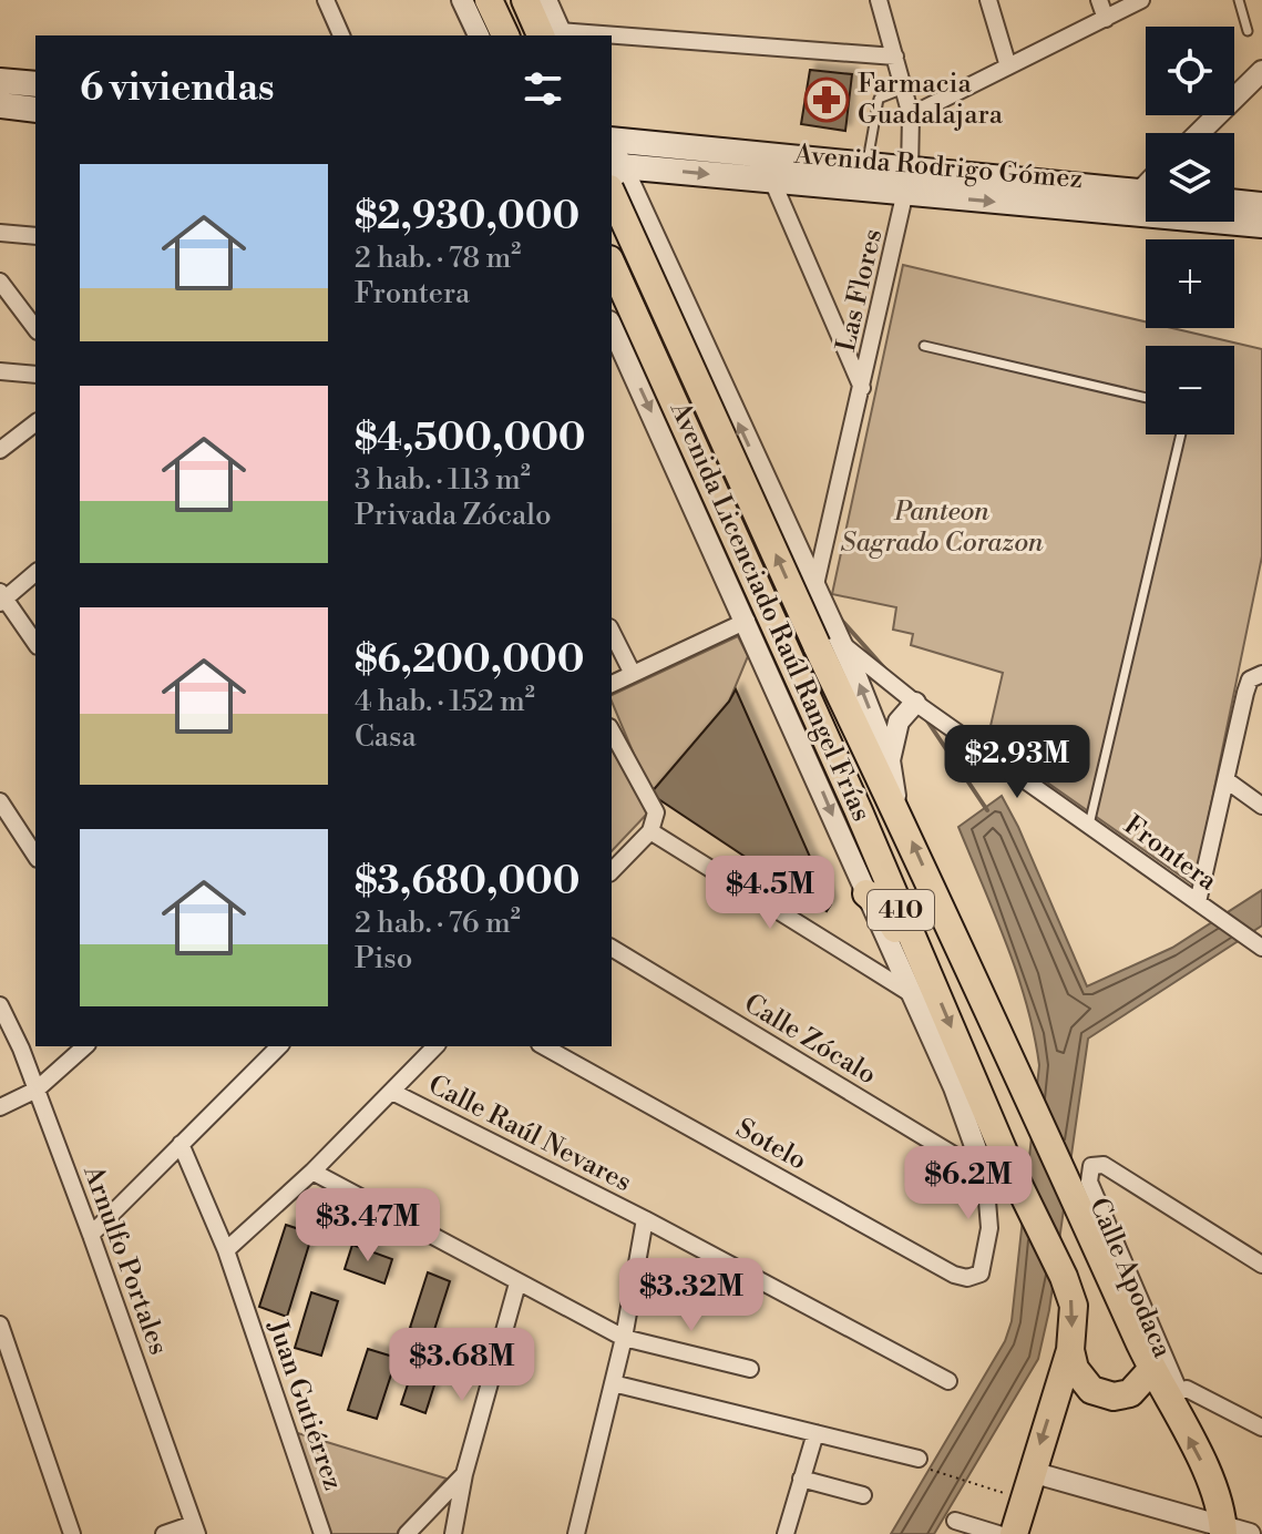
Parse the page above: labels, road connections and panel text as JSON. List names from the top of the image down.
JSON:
{
  "streets": {
    "main road": ["Avenida Rodrigo Gómez", "410", "Calle Apodaca"],
    "street": [
      "Las Flores",
      "Avenida Licenciado Raúl Rangel Frías",
      "Frontera",
      "Calle Zócalo",
      "Calle Raúl Nevares",
      "Sotelo",
      "Arnulfo Portales",
      "Juan Gutiérrez"
    ]
  },
  "crossings": [
    ["Avenida Rodrigo Gómez", "Las Flores"],
    ["Avenida Rodrigo Gómez", "Avenida Licenciado Raúl Rangel Frías"],
    ["Avenida Rodrigo Gómez", "410"],
    ["Las Flores", "Avenida Licenciado Raúl Rangel Frías"],
    ["Avenida Licenciado Raúl Rangel Frías", "Frontera"],
    ["Avenida Licenciado Raúl Rangel Frías", "410"],
    ["Avenida Licenciado Raúl Rangel Frías", "Calle Zócalo"],
    ["Avenida Licenciado Raúl Rangel Frías", "Sotelo"],
    ["Frontera", "410"],
    ["410", "Calle Zócalo"],
    ["410", "Calle Apodaca"]
  ],
  "parks": ["Panteon Sagrado Corazon"],
  "places": {
    "pharmacy": ["Farmacia Guadalajara"]
  },
  "page": {
    "map_buttons": ["+", "−"],
    "heading": "6 viviendas",
    "list": [
      {
        "name": "$2,930,000",
        "note": "2 hab. · 78 m² · Frontera"
      },
      {
        "name": "$4,500,000",
        "note": "3 hab. · 113 m² · Privada Zócalo"
      },
      {
        "name": "$6,200,000",
        "note": "4 hab. · 152 m² · Casa"
      },
      {
        "name": "$3,680,000",
        "note": "2 hab. · 76 m² · Piso"
      }
    ],
    "price": [
      "$2.93M",
      "$4.5M",
      "$6.2M",
      "$3.47M",
      "$3.32M",
      "$3.68M"
    ]
  }
}
